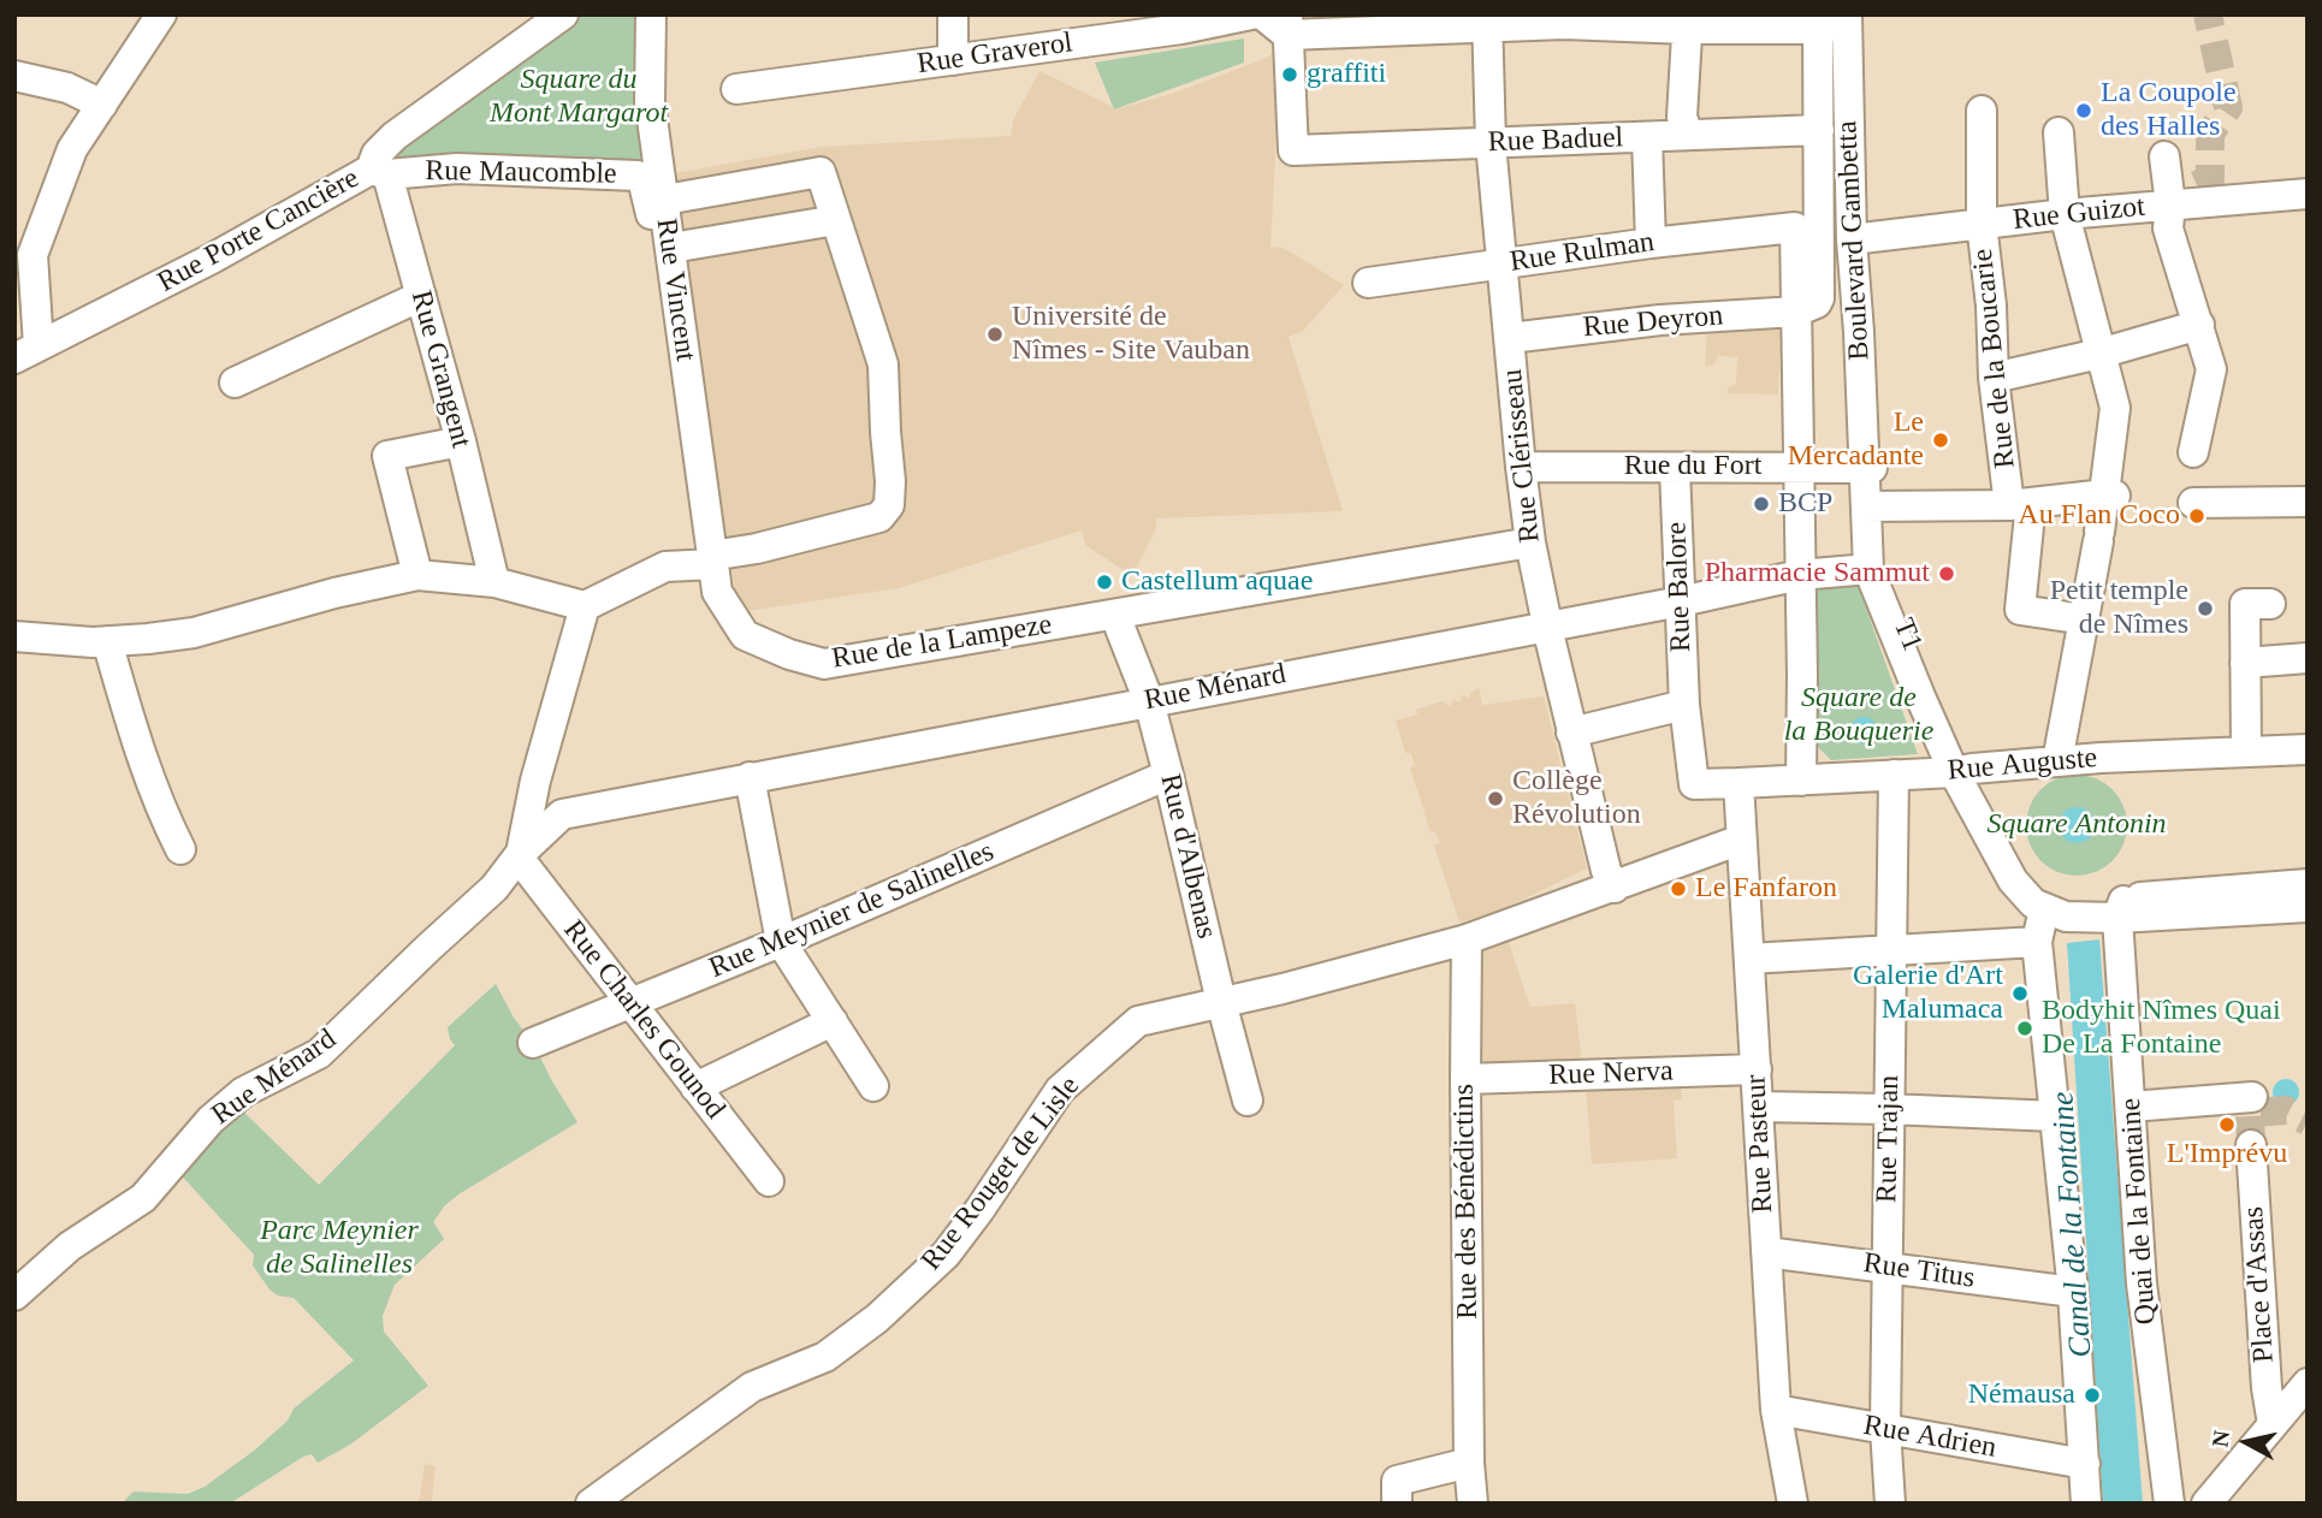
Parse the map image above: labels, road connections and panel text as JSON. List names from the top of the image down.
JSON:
{
  "streets": {
    "street": [
      "Rue Graverol",
      "Rue Baduel",
      "Rue Maucomble",
      "Rue Guizot",
      "Rue Porte Cancière",
      "Boulevard Gambetta",
      "Rue Rulman",
      "Rue Vincent",
      "Rue Deyron",
      "Rue de la Boucarie",
      "Rue Grangent",
      "Rue Clérisseau",
      "Rue du Fort",
      "Rue Balore",
      "T1",
      "Rue de la Lampeze",
      "Rue Ménard",
      "Rue Auguste",
      "Rue d'Albenas",
      "Rue Meynier de Salinelles",
      "Rue Charles Gounod",
      "Rue Nerva",
      "Rue Trajan",
      "Rue Pasteur",
      "Rue Rouget de Lisle",
      "Rue des Bénédictins",
      "Quai de la Fontaine",
      "Rue Titus",
      "Place d'Assas",
      "Rue Adrien"
    ]
  },
  "crossings": [
    ["Rue Baduel", "Boulevard Gambetta"],
    ["Rue Baduel", "Rue Clérisseau"],
    ["Rue Maucomble", "Rue Porte Cancière"],
    ["Rue Maucomble", "Rue Vincent"],
    ["Rue Maucomble", "Rue Grangent"],
    ["Rue Guizot", "Boulevard Gambetta"],
    ["Rue Guizot", "Rue de la Boucarie"],
    ["Rue Porte Cancière", "Rue Grangent"],
    ["Boulevard Gambetta", "Rue Rulman"],
    ["Boulevard Gambetta", "Rue Deyron"],
    ["Boulevard Gambetta", "Rue du Fort"],
    ["Boulevard Gambetta", "Rue Ménard"],
    ["Boulevard Gambetta", "Rue Auguste"],
    ["Rue Rulman", "Rue Clérisseau"],
    ["Rue Vincent", "Rue de la Lampeze"],
    ["Rue Deyron", "Rue Clérisseau"],
    ["Rue Clérisseau", "Rue du Fort"],
    ["Rue Clérisseau", "Rue de la Lampeze"],
    ["Rue Clérisseau", "Rue Ménard"],
    ["Rue Clérisseau", "Rue Rouget de Lisle"],
    ["Rue du Fort", "Rue Balore"],
    ["Rue Balore", "Rue Ménard"],
    ["Rue Balore", "Rue Auguste"],
    ["Rue Balore", "Rue Pasteur"],
    ["T1", "Rue Auguste"],
    ["T1", "Quai de la Fontaine"],
    ["Rue de la Lampeze", "Rue d'Albenas"],
    ["Rue Ménard", "Rue d'Albenas"],
    ["Rue Ménard", "Rue Charles Gounod"],
    ["Rue Auguste", "Rue Trajan"],
    ["Rue Auguste", "Rue Pasteur"],
    ["Rue d'Albenas", "Rue Meynier de Salinelles"],
    ["Rue d'Albenas", "Rue Rouget de Lisle"],
    ["Rue Meynier de Salinelles", "Rue Charles Gounod"],
    ["Rue Nerva", "Rue Pasteur"],
    ["Rue Nerva", "Rue des Bénédictins"],
    ["Rue Trajan", "Rue Titus"],
    ["Rue Trajan", "Rue Adrien"],
    ["Rue Pasteur", "Rue Rouget de Lisle"],
    ["Rue Pasteur", "Rue Titus"],
    ["Rue Pasteur", "Rue Adrien"],
    ["Rue Rouget de Lisle", "Rue des Bénédictins"]
  ],
  "water": ["Canal de la Fontaine"],
  "parks": [
    "Square du Mont Margarot",
    "Square de la Bouquerie",
    "Square Antonin",
    "Parc Meynier de Salinelles"
  ],
  "places": [
    "graffiti",
    "La Coupole des Halles",
    "Université de Nîmes - Site Vauban",
    "Le Mercadante",
    "BCP",
    "Au Flan Coco",
    "Pharmacie Sammut",
    "Castellum aquae",
    "Petit temple de Nîmes",
    "Collège Révolution",
    "Le Fanfaron",
    "Galerie d'Art Malumaca",
    "Bodyhit Nîmes Quai De La Fontaine",
    "L'Imprévu",
    "Némausa"
  ],
  "north": "left"
}
